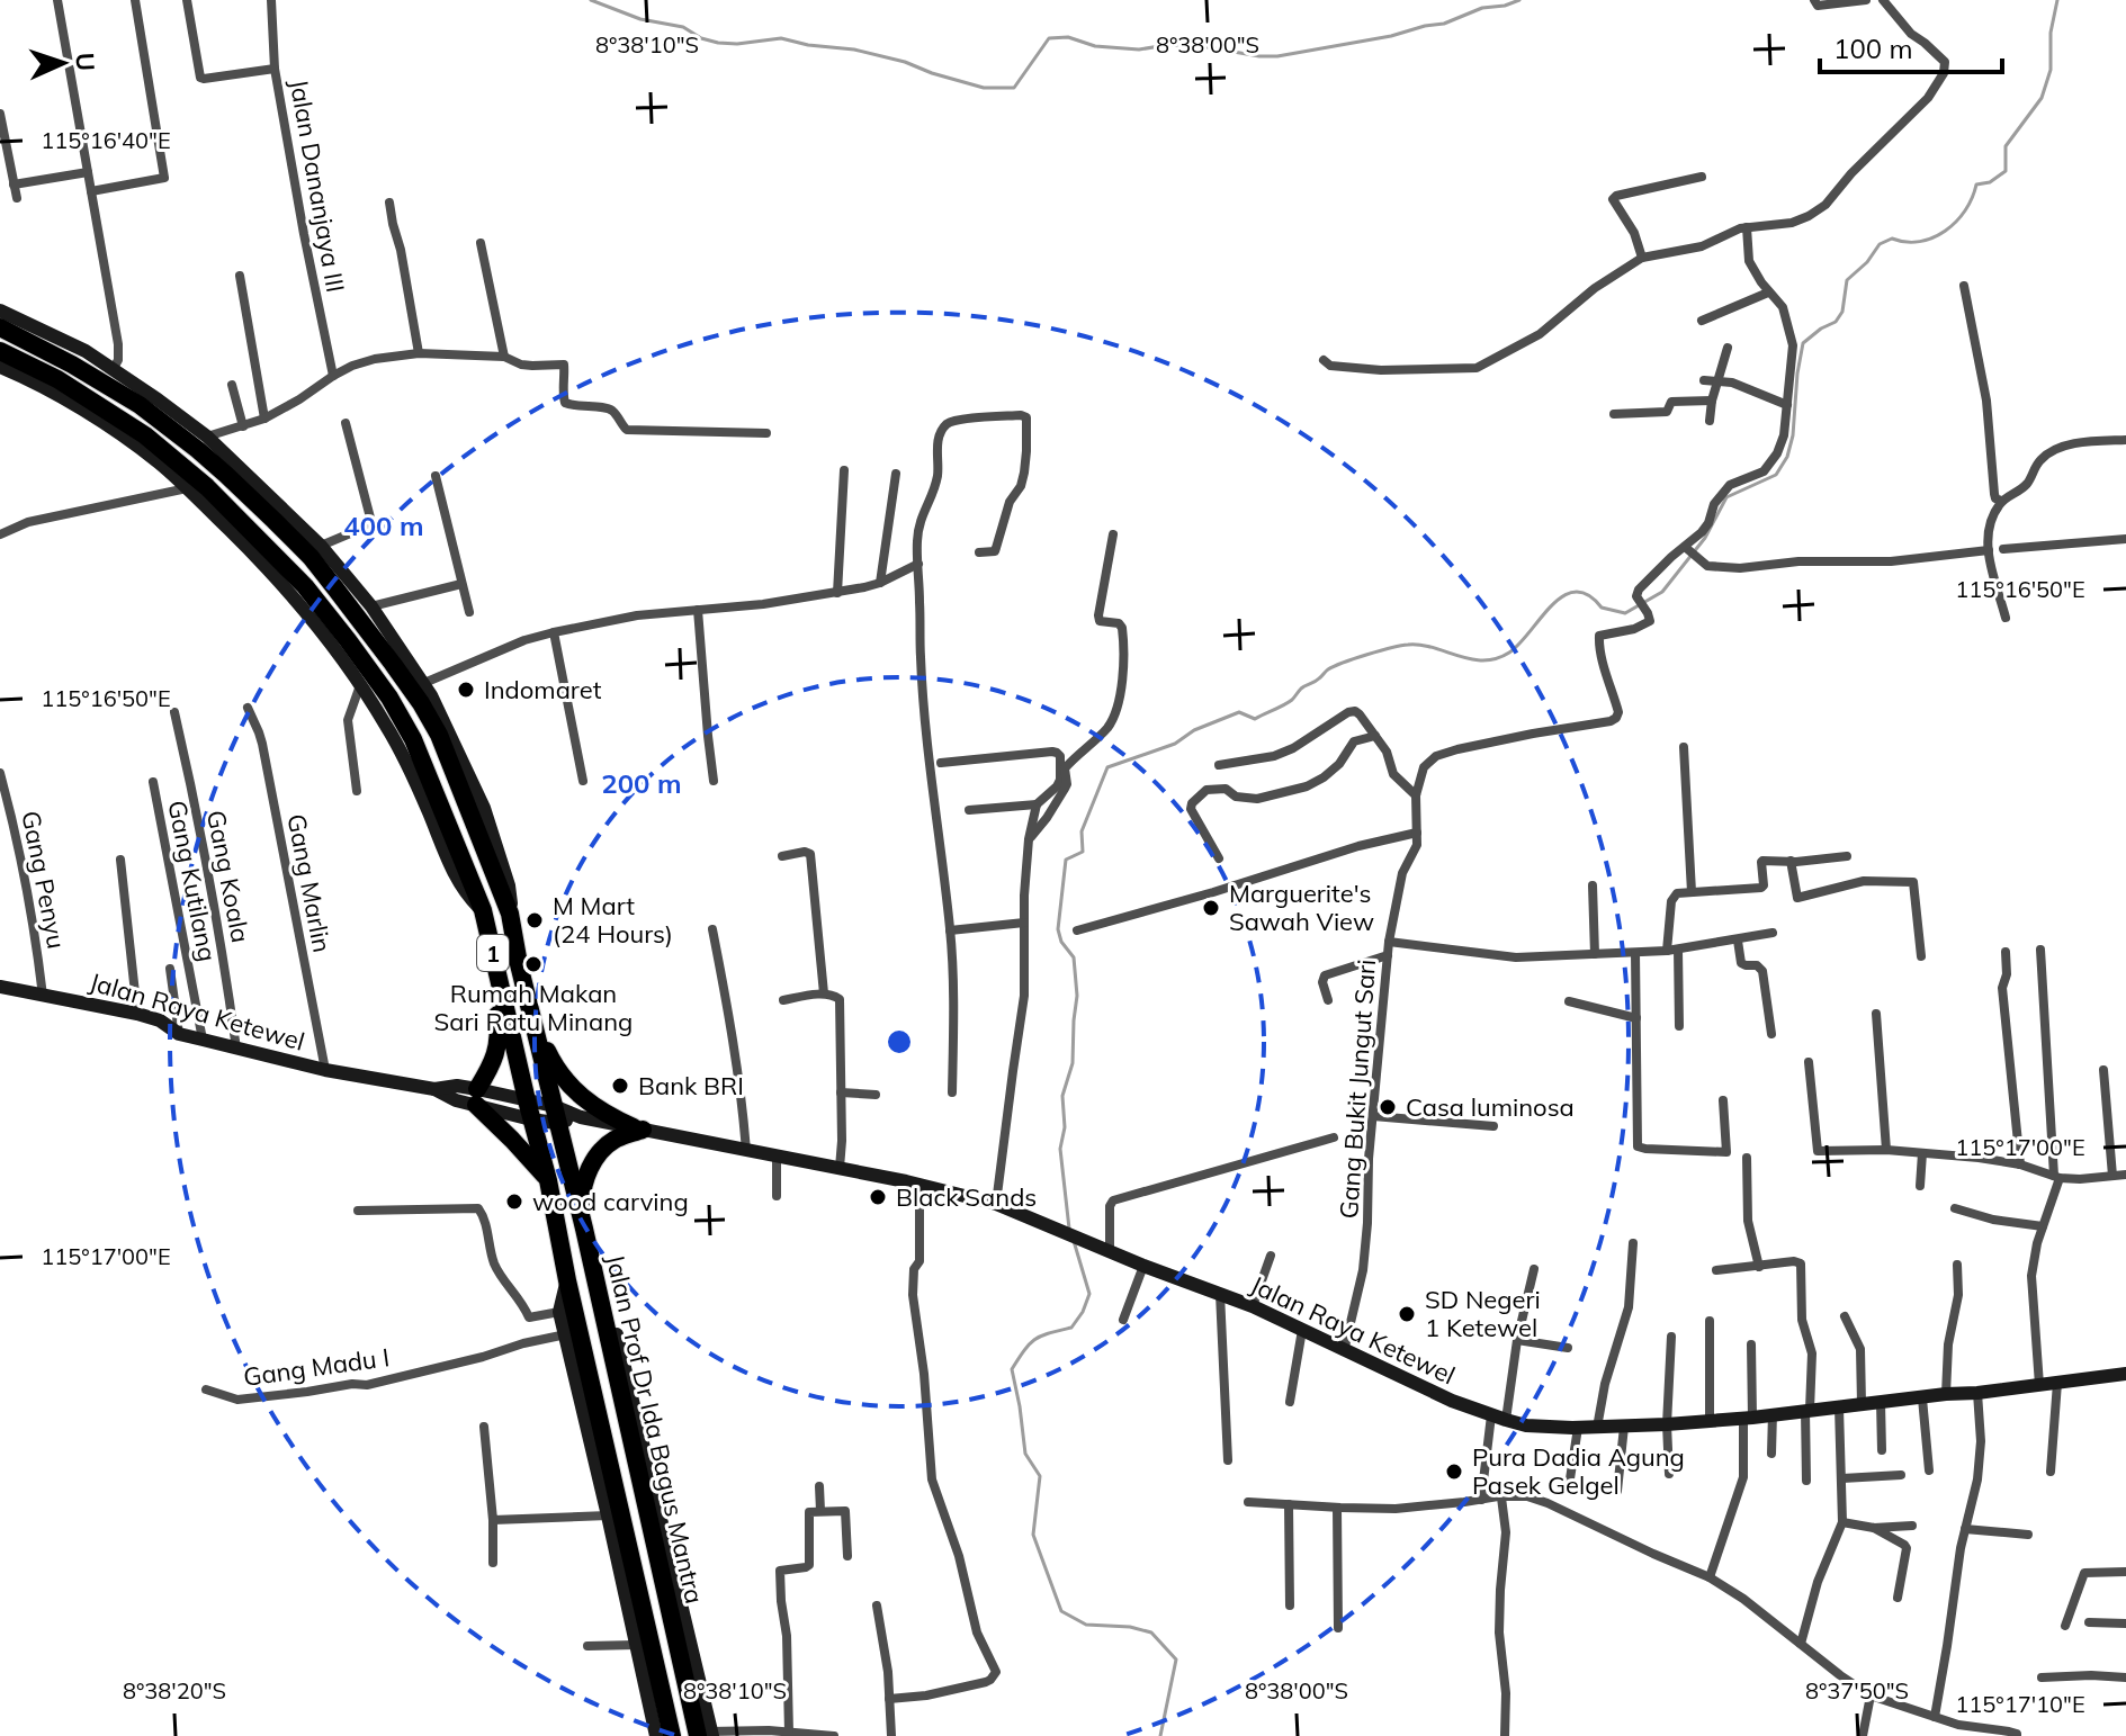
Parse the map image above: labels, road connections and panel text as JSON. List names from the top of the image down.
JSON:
{
  "streets": {
    "highway": ["1", "Jalan Prof Dr Ida Bagus Mantra"],
    "street": [
      "Jalan Dananjaya III",
      "Gang Koala",
      "Gang Penyu",
      "Gang Kutilang",
      "Gang Marlin",
      "Jalan Raya Ketewel",
      "Gang Bukit Jungut Sari",
      "Gang Madu I"
    ]
  },
  "crossings": [
    ["Gang Koala", "Jalan Raya Ketewel"],
    ["Gang Penyu", "Jalan Raya Ketewel"],
    ["Gang Kutilang", "Jalan Raya Ketewel"],
    ["Gang Marlin", "Jalan Raya Ketewel"],
    ["Jalan Raya Ketewel", "Gang Bukit Jungut Sari"],
    ["Jalan Raya Ketewel", "Jalan Prof Dr Ida Bagus Mantra"]
  ],
  "places": [
    "Indomaret",
    "Marguerite's Sawah View",
    "M Mart (24 Hours)",
    "Rumah Makan Sari Ratu Minang",
    "Bank BRI",
    "Casa luminosa",
    "Black Sands",
    "wood carving",
    "SD Negeri 1 Ketewel",
    "Pura Dadia Agung Pasek Gelgel"
  ],
  "scale_bar": "100 m",
  "north": "right",
  "coordinates": [
    "8°38'10\"S",
    "8°38'00\"S",
    "115°16'40\"E",
    "115°16'50\"E",
    "115°17'00\"E",
    "8°38'20\"S",
    "8°37'50\"S",
    "115°17'10\"E"
  ],
  "rings": ["400 m", "200 m"]
}
